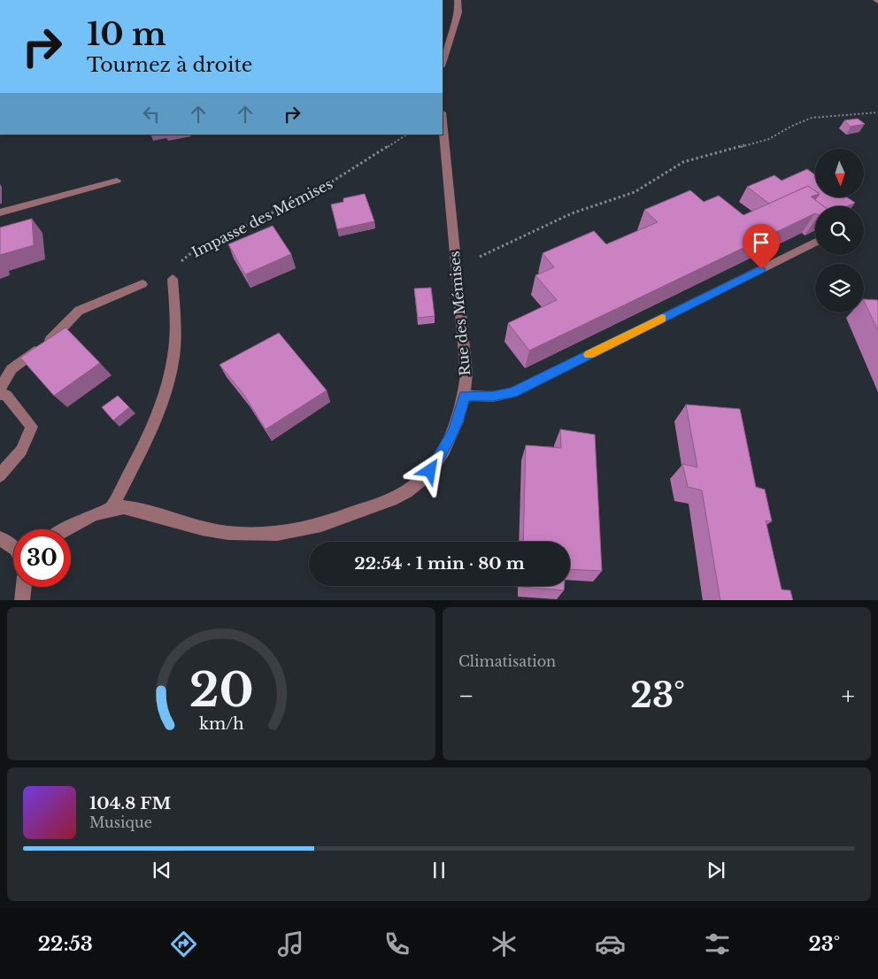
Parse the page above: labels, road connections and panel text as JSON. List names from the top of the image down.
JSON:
{
  "streets": {
    "street": ["Rue des Mémises"],
    "path": ["Impasse des Mémises"]
  },
  "north": "bottom",
  "page": {
    "turn": ["10 m", "Tournez à droite"],
    "limit": "30",
    "trip": "22:54 · 1 min · 80 m",
    "tile": "Climatisation",
    "heat": ["−", "23°", "+"],
    "song": ["104.8 FM", "Musique"],
    "tabs": ["22:53", "23°"],
    "gauge": ["20", "km/h"]
  }
}
